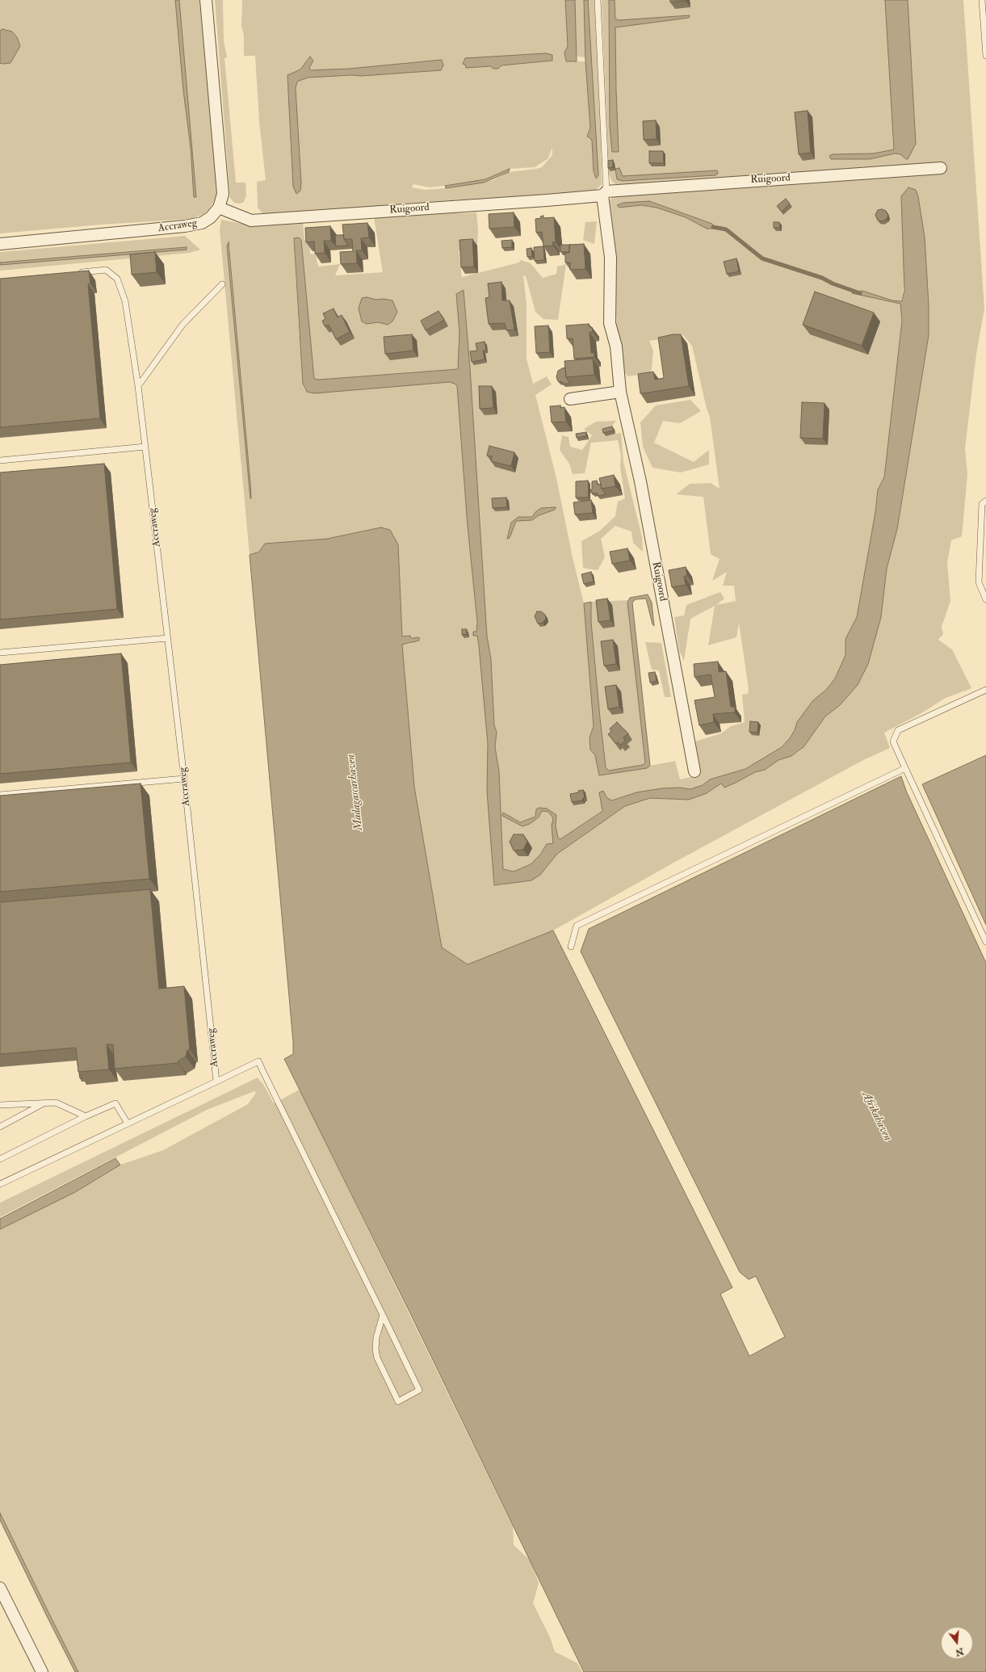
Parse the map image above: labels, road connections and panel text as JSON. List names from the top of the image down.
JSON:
{
  "streets": {
    "street": ["Ruigoord", "Accraweg"]
  },
  "crossings": [
    ["Ruigoord", "Accraweg"]
  ],
  "water": ["Madagascarhaven", "Afrikahaven"],
  "north": "bottom"
}
